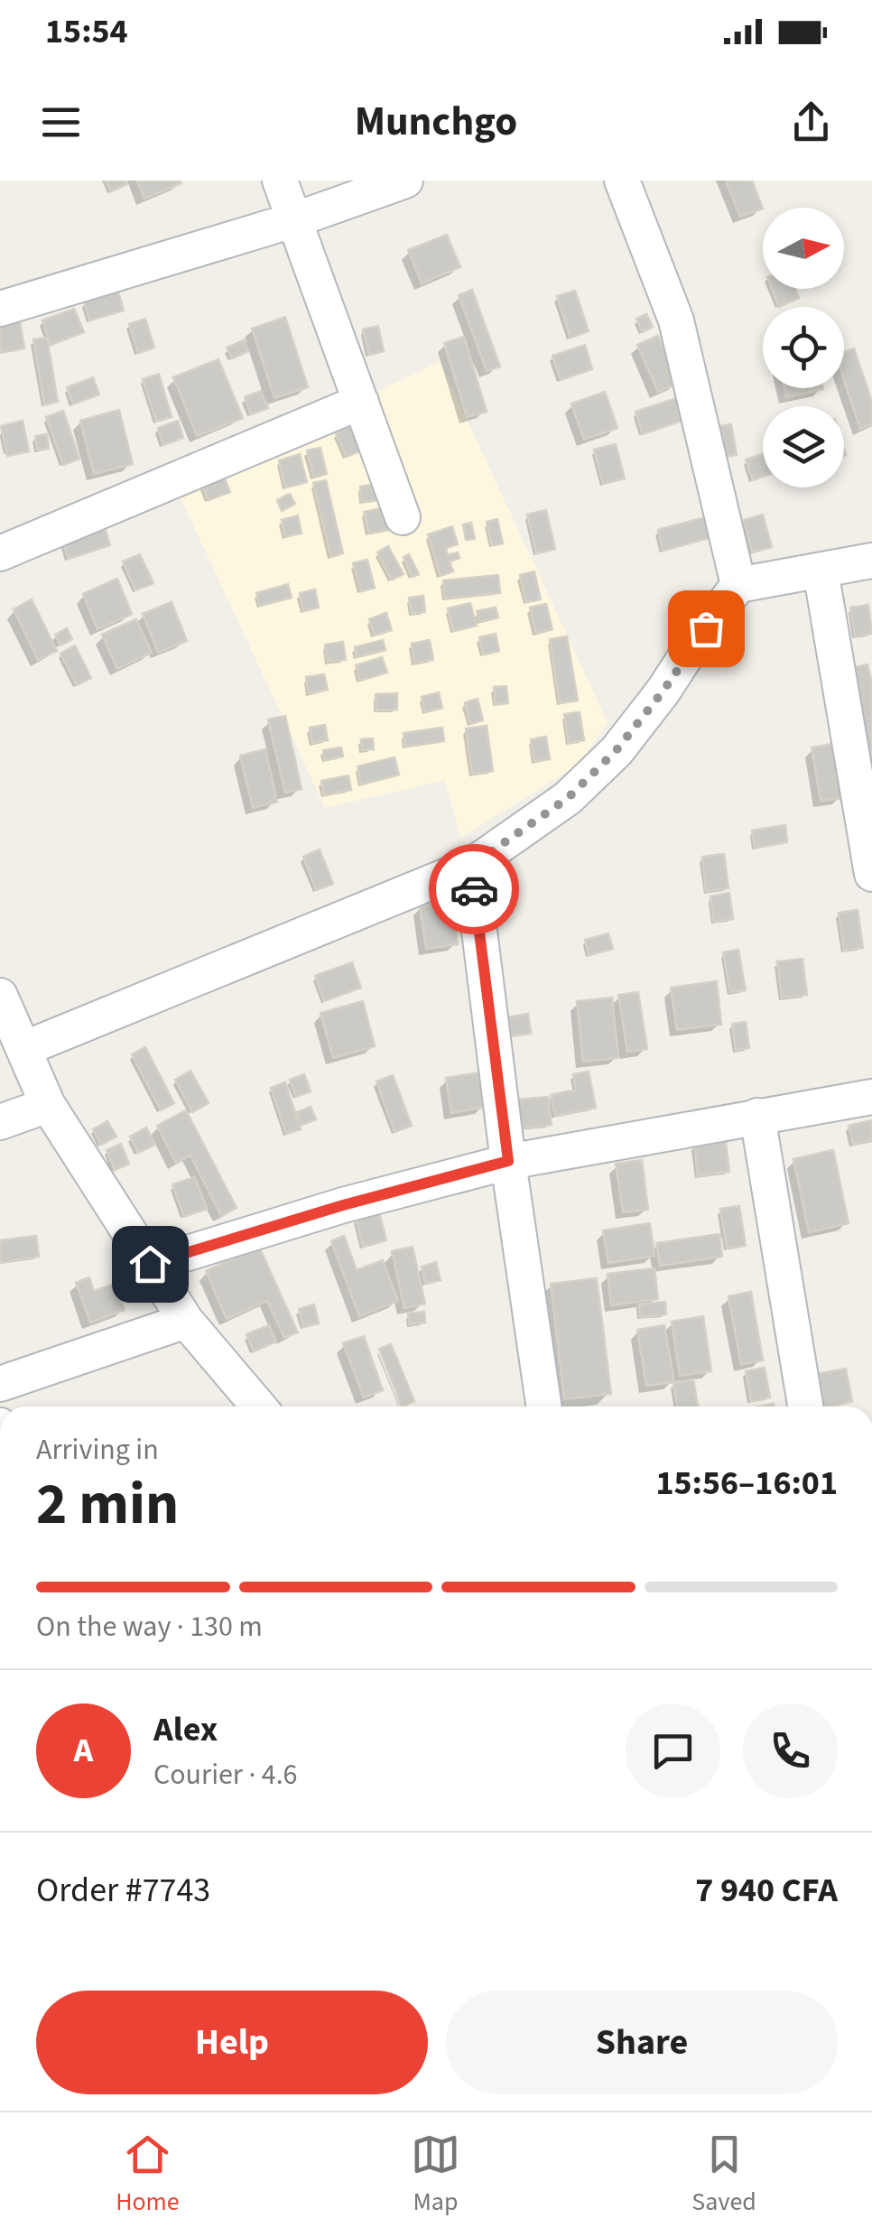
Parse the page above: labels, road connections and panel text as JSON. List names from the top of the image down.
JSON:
{
  "north": "right",
  "page": {
    "status": "15:54",
    "header": "Munchgo",
    "heading": ["2 min", "Arriving in", "15:56–16:01"],
    "panel": [
      "Alex",
      "Courier · 4.6",
      "Order #7743",
      "7 940 CFA"
    ],
    "bar": "On the way · 130 m",
    "round": "A",
    "buttons": ["Help", "Share"],
    "tabs": ["Home", "Map", "Saved"]
  }
}
